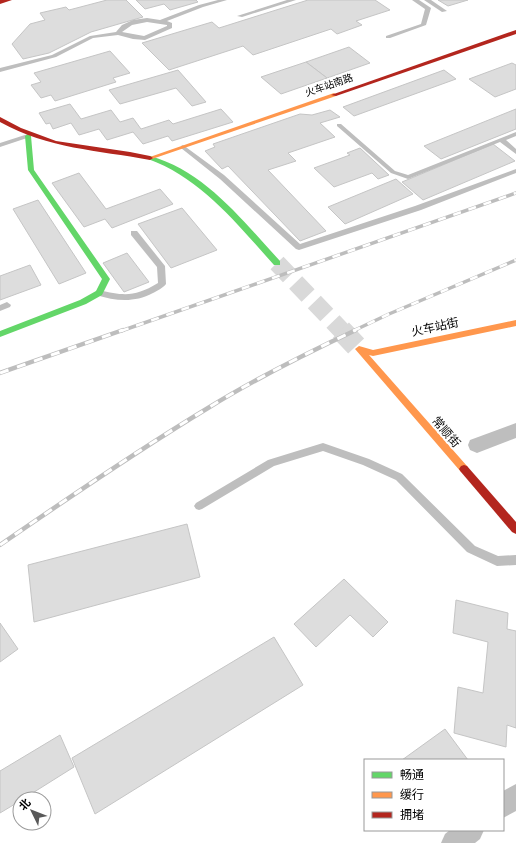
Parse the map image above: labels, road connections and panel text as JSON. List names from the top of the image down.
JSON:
{
  "streets": {
    "street": ["火车站南路", "火车站街", "常顺街"]
  },
  "crossings": [
    ["火车站街", "常顺街"]
  ],
  "legend": ["畅通", "缓行", "拥堵"],
  "north": "top left"
}
